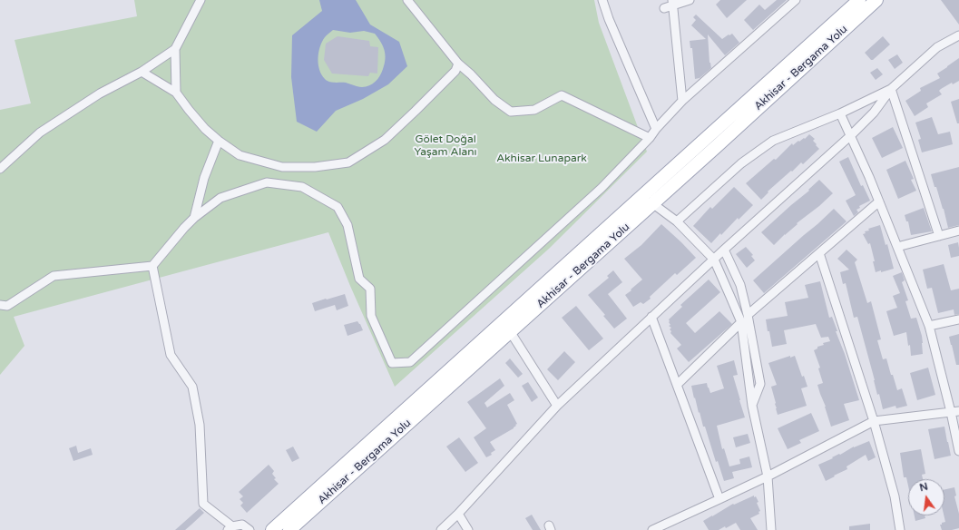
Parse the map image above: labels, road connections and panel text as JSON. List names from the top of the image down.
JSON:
{
  "streets": {
    "main road": ["Akhisar - Bergama Yolu"]
  },
  "parks": ["Gölet Doğal Yaşam Alanı", "Akhisar Lunapark"],
  "north": "top"
}
